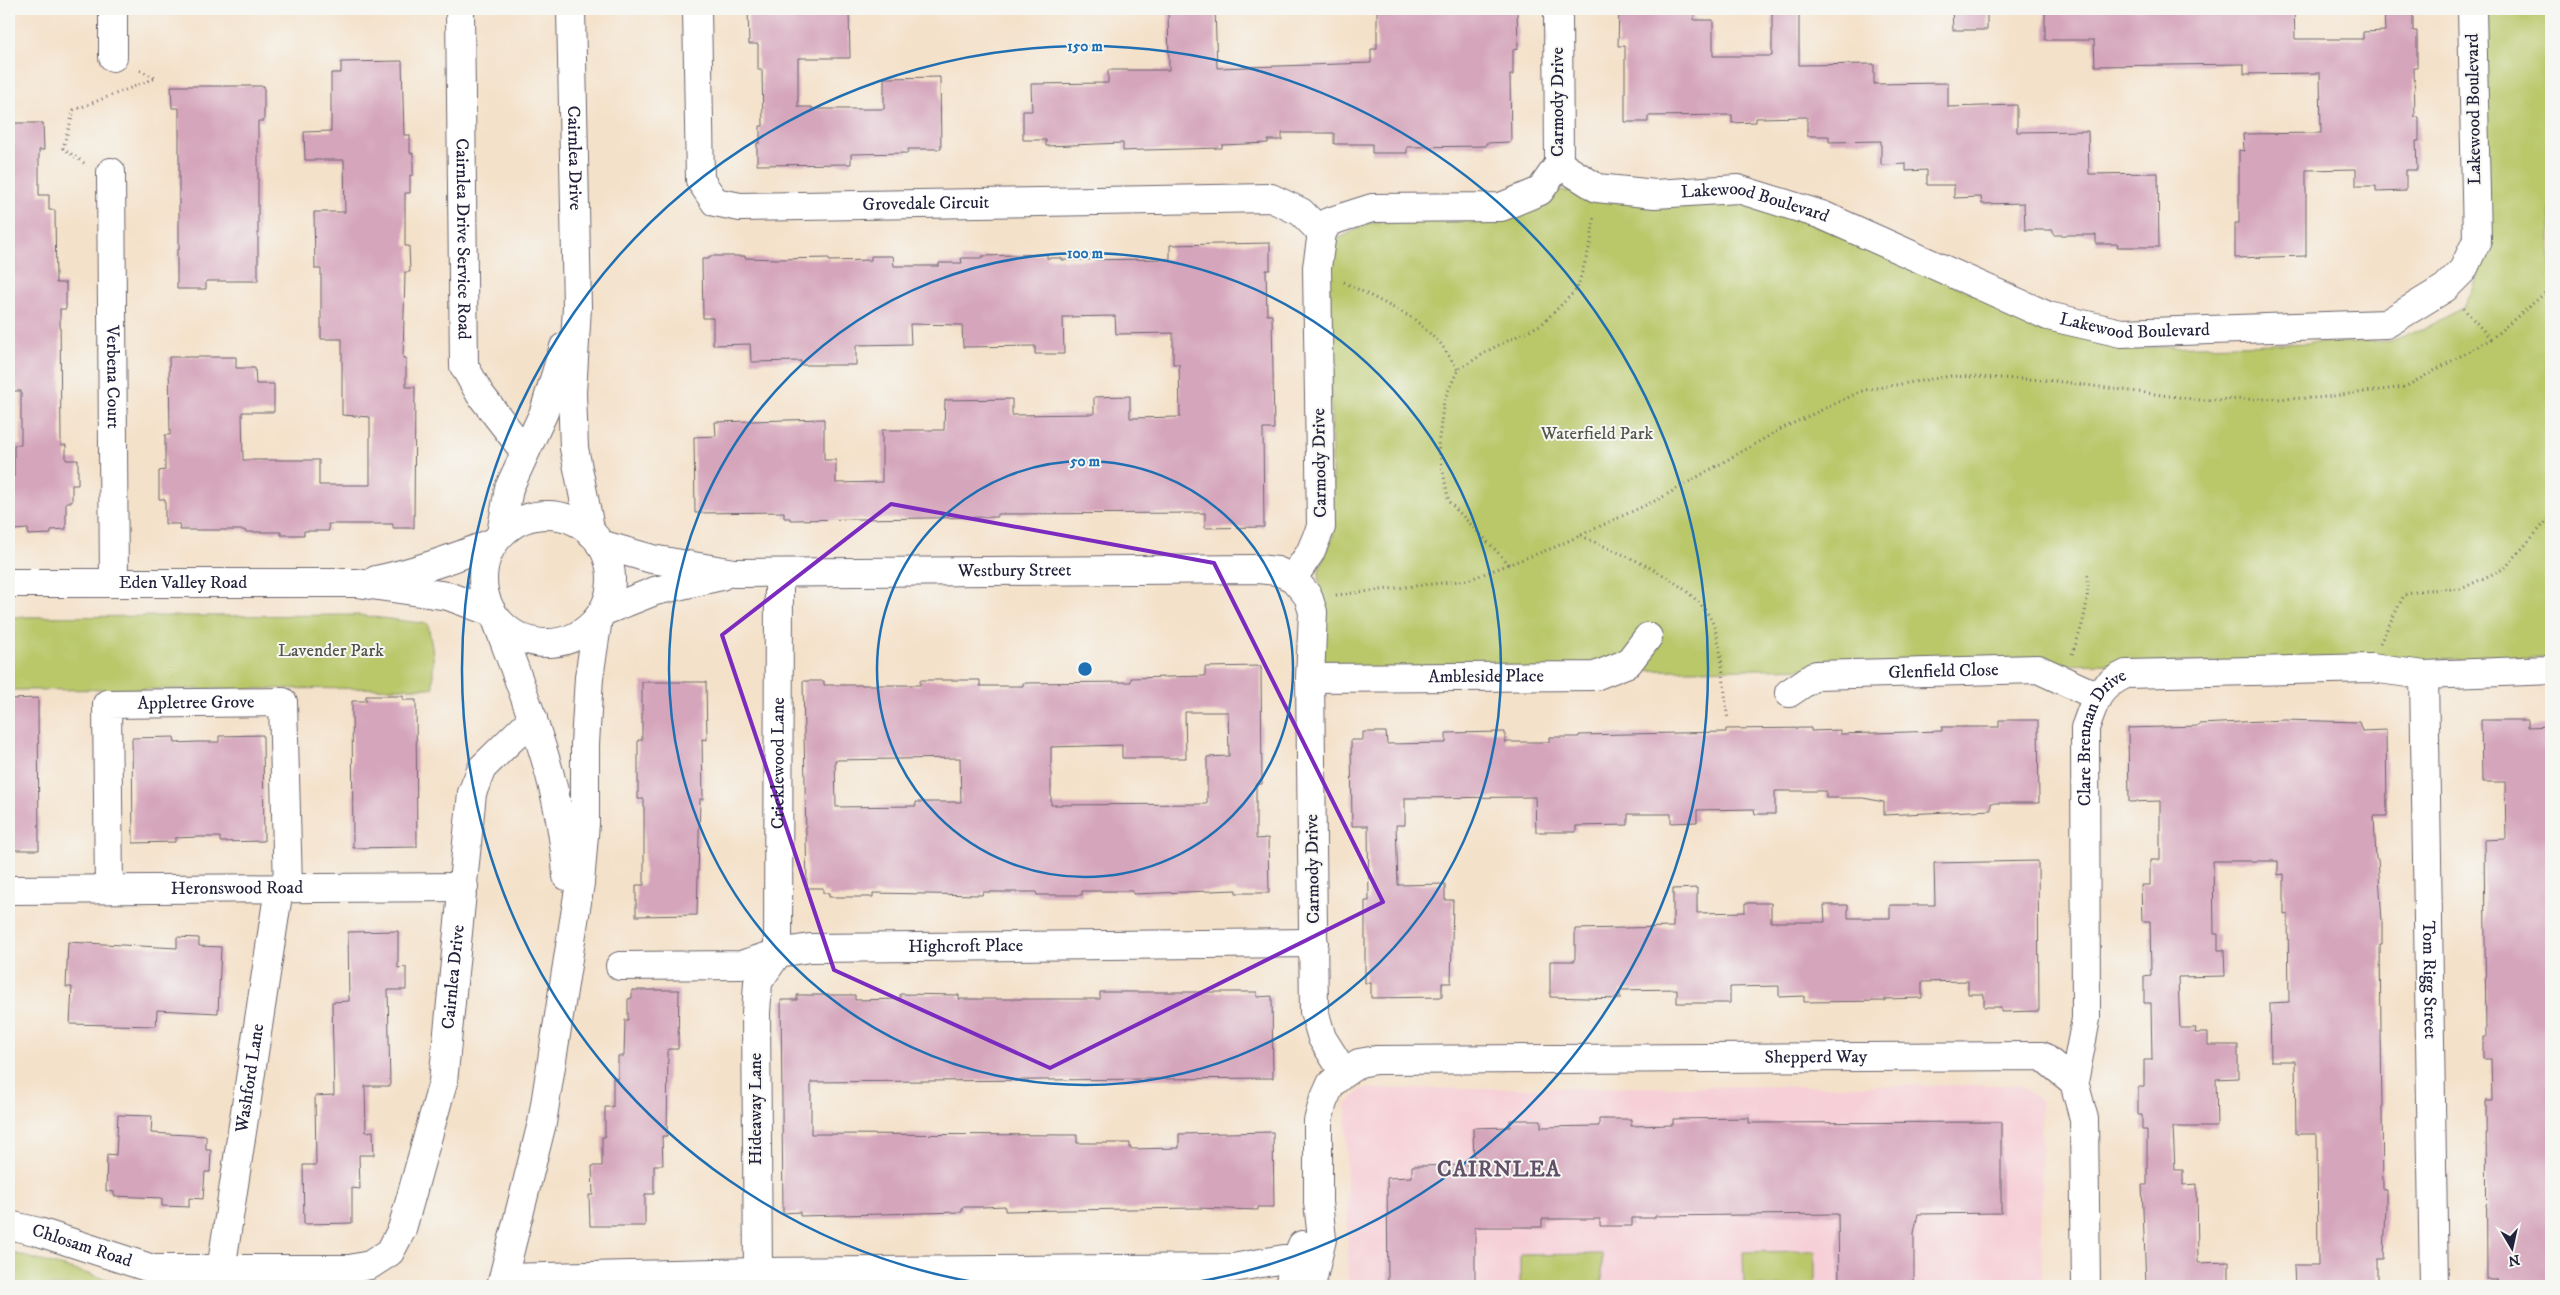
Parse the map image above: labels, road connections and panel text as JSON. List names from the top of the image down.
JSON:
{
  "streets": {
    "street": [
      "Carmody Drive",
      "Lakewood Boulevard",
      "Cairnlea Drive",
      "Grovedale Circuit",
      "Cairnlea Drive Service Road",
      "Verbena Court",
      "Westbury Street",
      "Eden Valley Road",
      "Glenfield Close",
      "Ambleside Place",
      "Appletree Grove",
      "Clare Brennan Drive",
      "Cricklewood Lane",
      "Heronswood Road",
      "Highcroft Place",
      "Tom Rigg Street",
      "Shepperd Way",
      "Washford Lane",
      "Hideaway Lane",
      "Chlosam Road"
    ]
  },
  "crossings": [
    ["Carmody Drive", "Lakewood Boulevard"],
    ["Carmody Drive", "Grovedale Circuit"],
    ["Carmody Drive", "Westbury Street"],
    ["Carmody Drive", "Ambleside Place"],
    ["Carmody Drive", "Highcroft Place"],
    ["Carmody Drive", "Shepperd Way"],
    ["Cairnlea Drive", "Cairnlea Drive Service Road"],
    ["Cairnlea Drive", "Westbury Street"],
    ["Cairnlea Drive", "Eden Valley Road"],
    ["Cairnlea Drive", "Heronswood Road"],
    ["Cairnlea Drive", "Chlosam Road"],
    ["Verbena Court", "Eden Valley Road"],
    ["Westbury Street", "Eden Valley Road"],
    ["Westbury Street", "Cricklewood Lane"],
    ["Glenfield Close", "Clare Brennan Drive"],
    ["Appletree Grove", "Heronswood Road"],
    ["Appletree Grove", "Washford Lane"],
    ["Clare Brennan Drive", "Tom Rigg Street"],
    ["Clare Brennan Drive", "Shepperd Way"],
    ["Cricklewood Lane", "Highcroft Place"],
    ["Cricklewood Lane", "Hideaway Lane"],
    ["Heronswood Road", "Washford Lane"],
    ["Highcroft Place", "Hideaway Lane"],
    ["Washford Lane", "Chlosam Road"]
  ],
  "districts": ["CAIRNLEA"],
  "parks": ["Waterfield Park", "Lavender Park"],
  "north": "bottom",
  "rings": ["150 m", "100 m", "50 m"]
}
